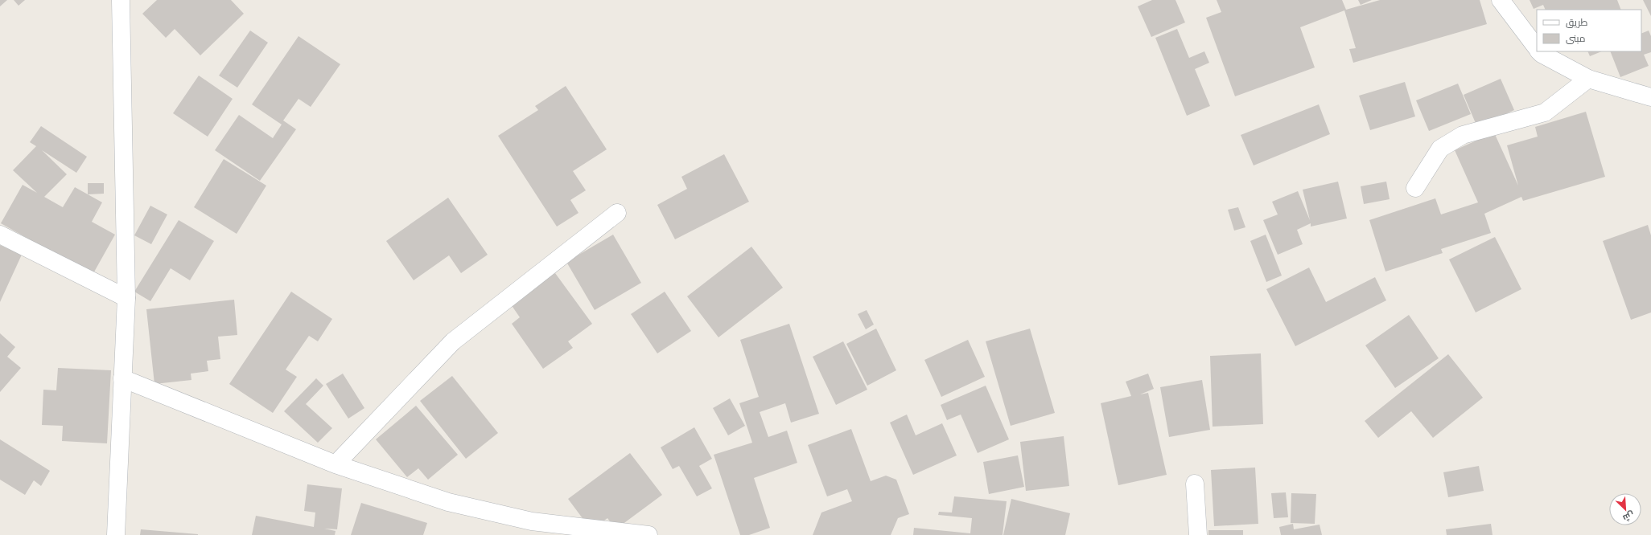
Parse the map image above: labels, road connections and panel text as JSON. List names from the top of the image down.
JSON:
{
  "legend": ["طريق", "مبنى"],
  "north": "bottom right"
}
